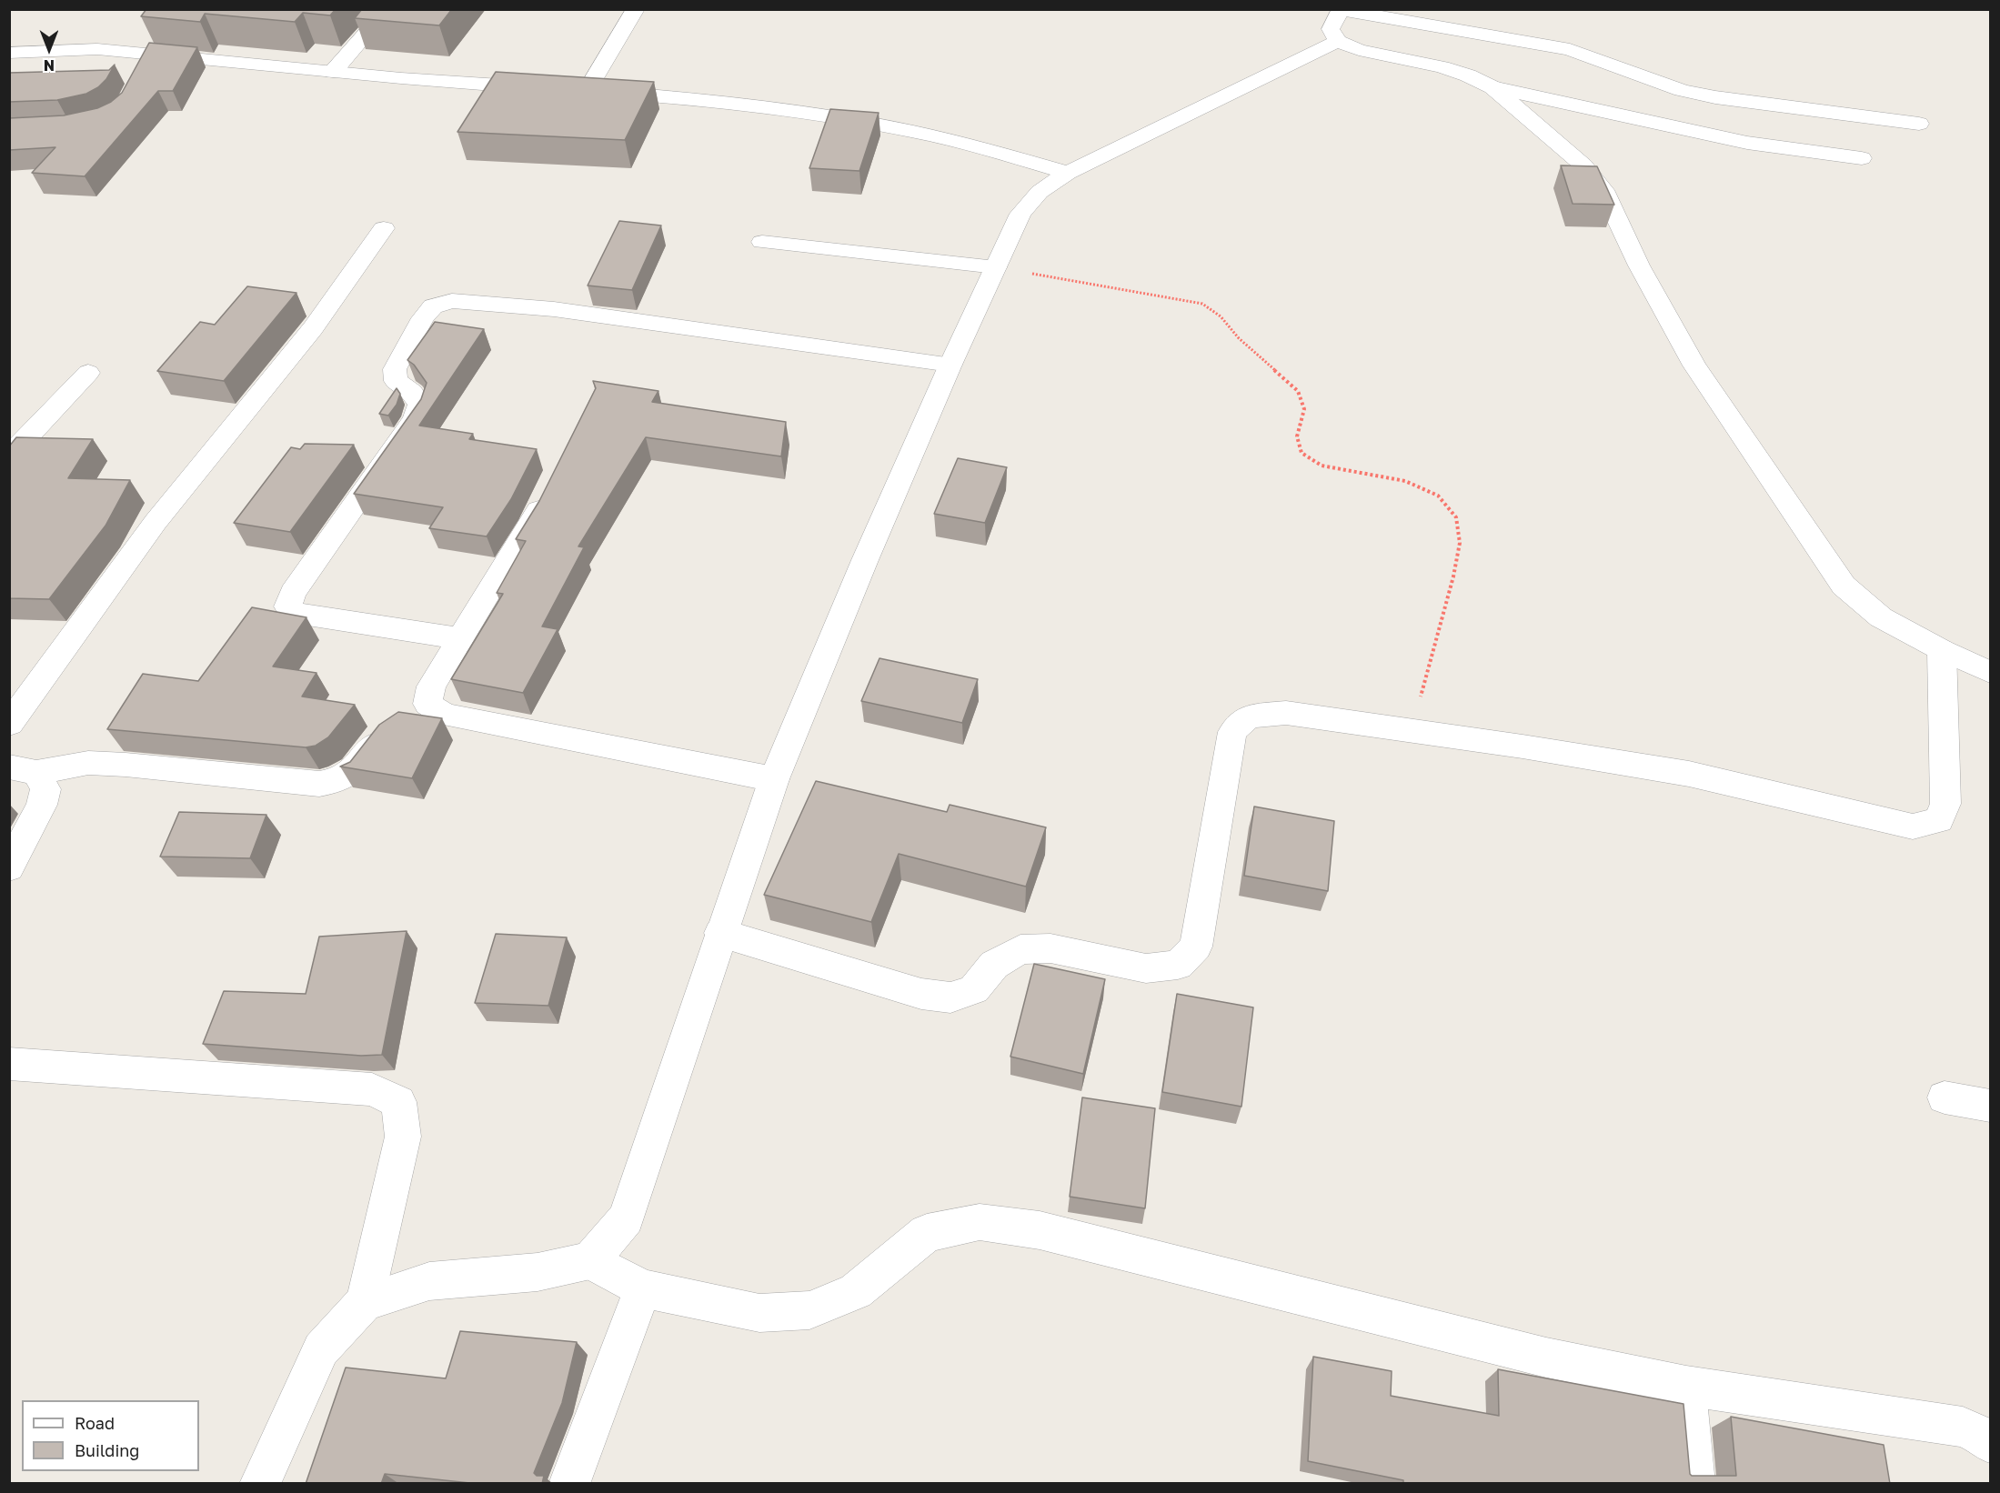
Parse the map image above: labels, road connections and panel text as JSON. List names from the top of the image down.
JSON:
{
  "legend": ["Road", "Building"],
  "north": "bottom"
}
